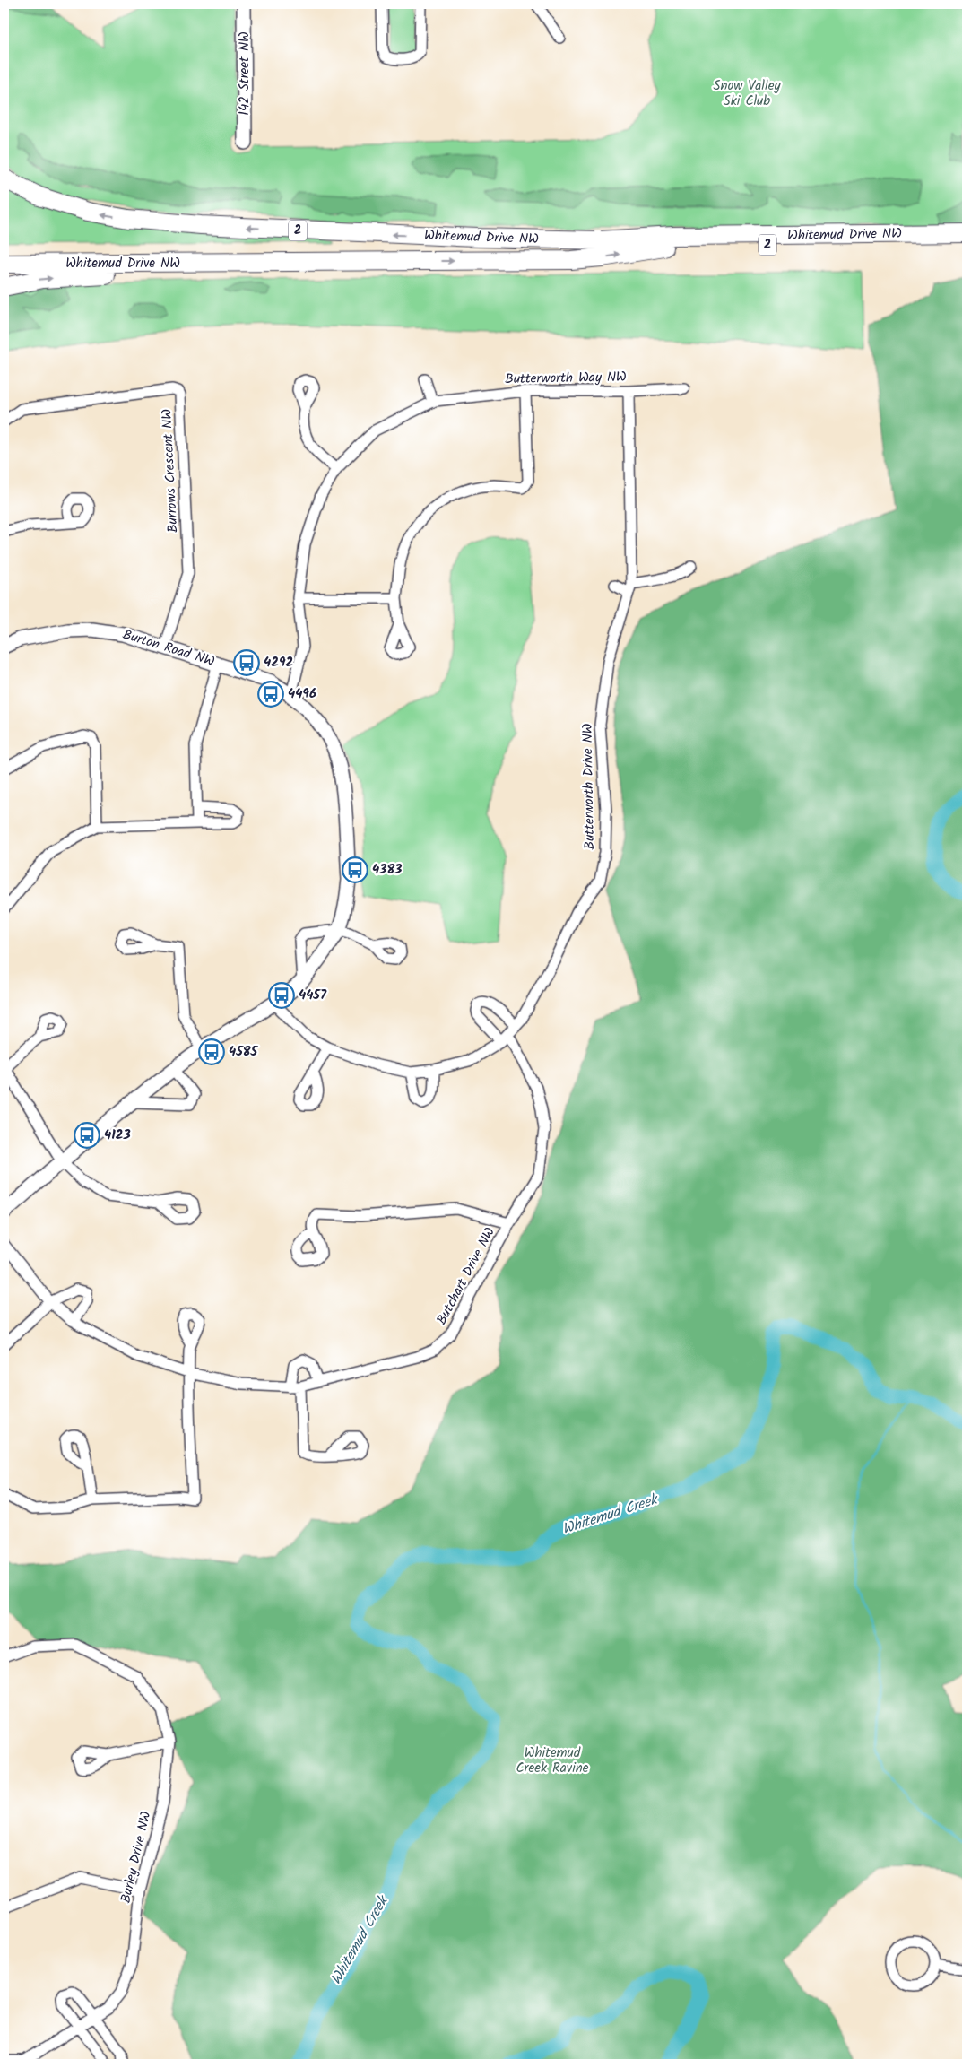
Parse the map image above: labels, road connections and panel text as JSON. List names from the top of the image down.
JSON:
{
  "streets": {
    "highway": ["2", "Whitemud Drive NW"],
    "street": [
      "142 Street NW",
      "Butterworth Way NW",
      "Burrows Crescent NW",
      "Burton Road NW",
      "Butterworth Drive NW",
      "Butchart Drive NW",
      "Burley Drive NW"
    ]
  },
  "crossings": [
    ["Butterworth Way NW", "Burton Road NW"],
    ["Butterworth Way NW", "Butterworth Drive NW"],
    ["Burrows Crescent NW", "Burton Road NW"],
    ["Burton Road NW", "Butterworth Drive NW"],
    ["Butterworth Drive NW", "Butchart Drive NW"]
  ],
  "water": ["Whitemud Creek"],
  "parks": ["Snow Valley Ski Club", "Whitemud Creek Ravine"],
  "places": {
    "bus stop": [
      "4292",
      "4496",
      "4383",
      "4457",
      "4585",
      "4123"
    ]
  }
}
